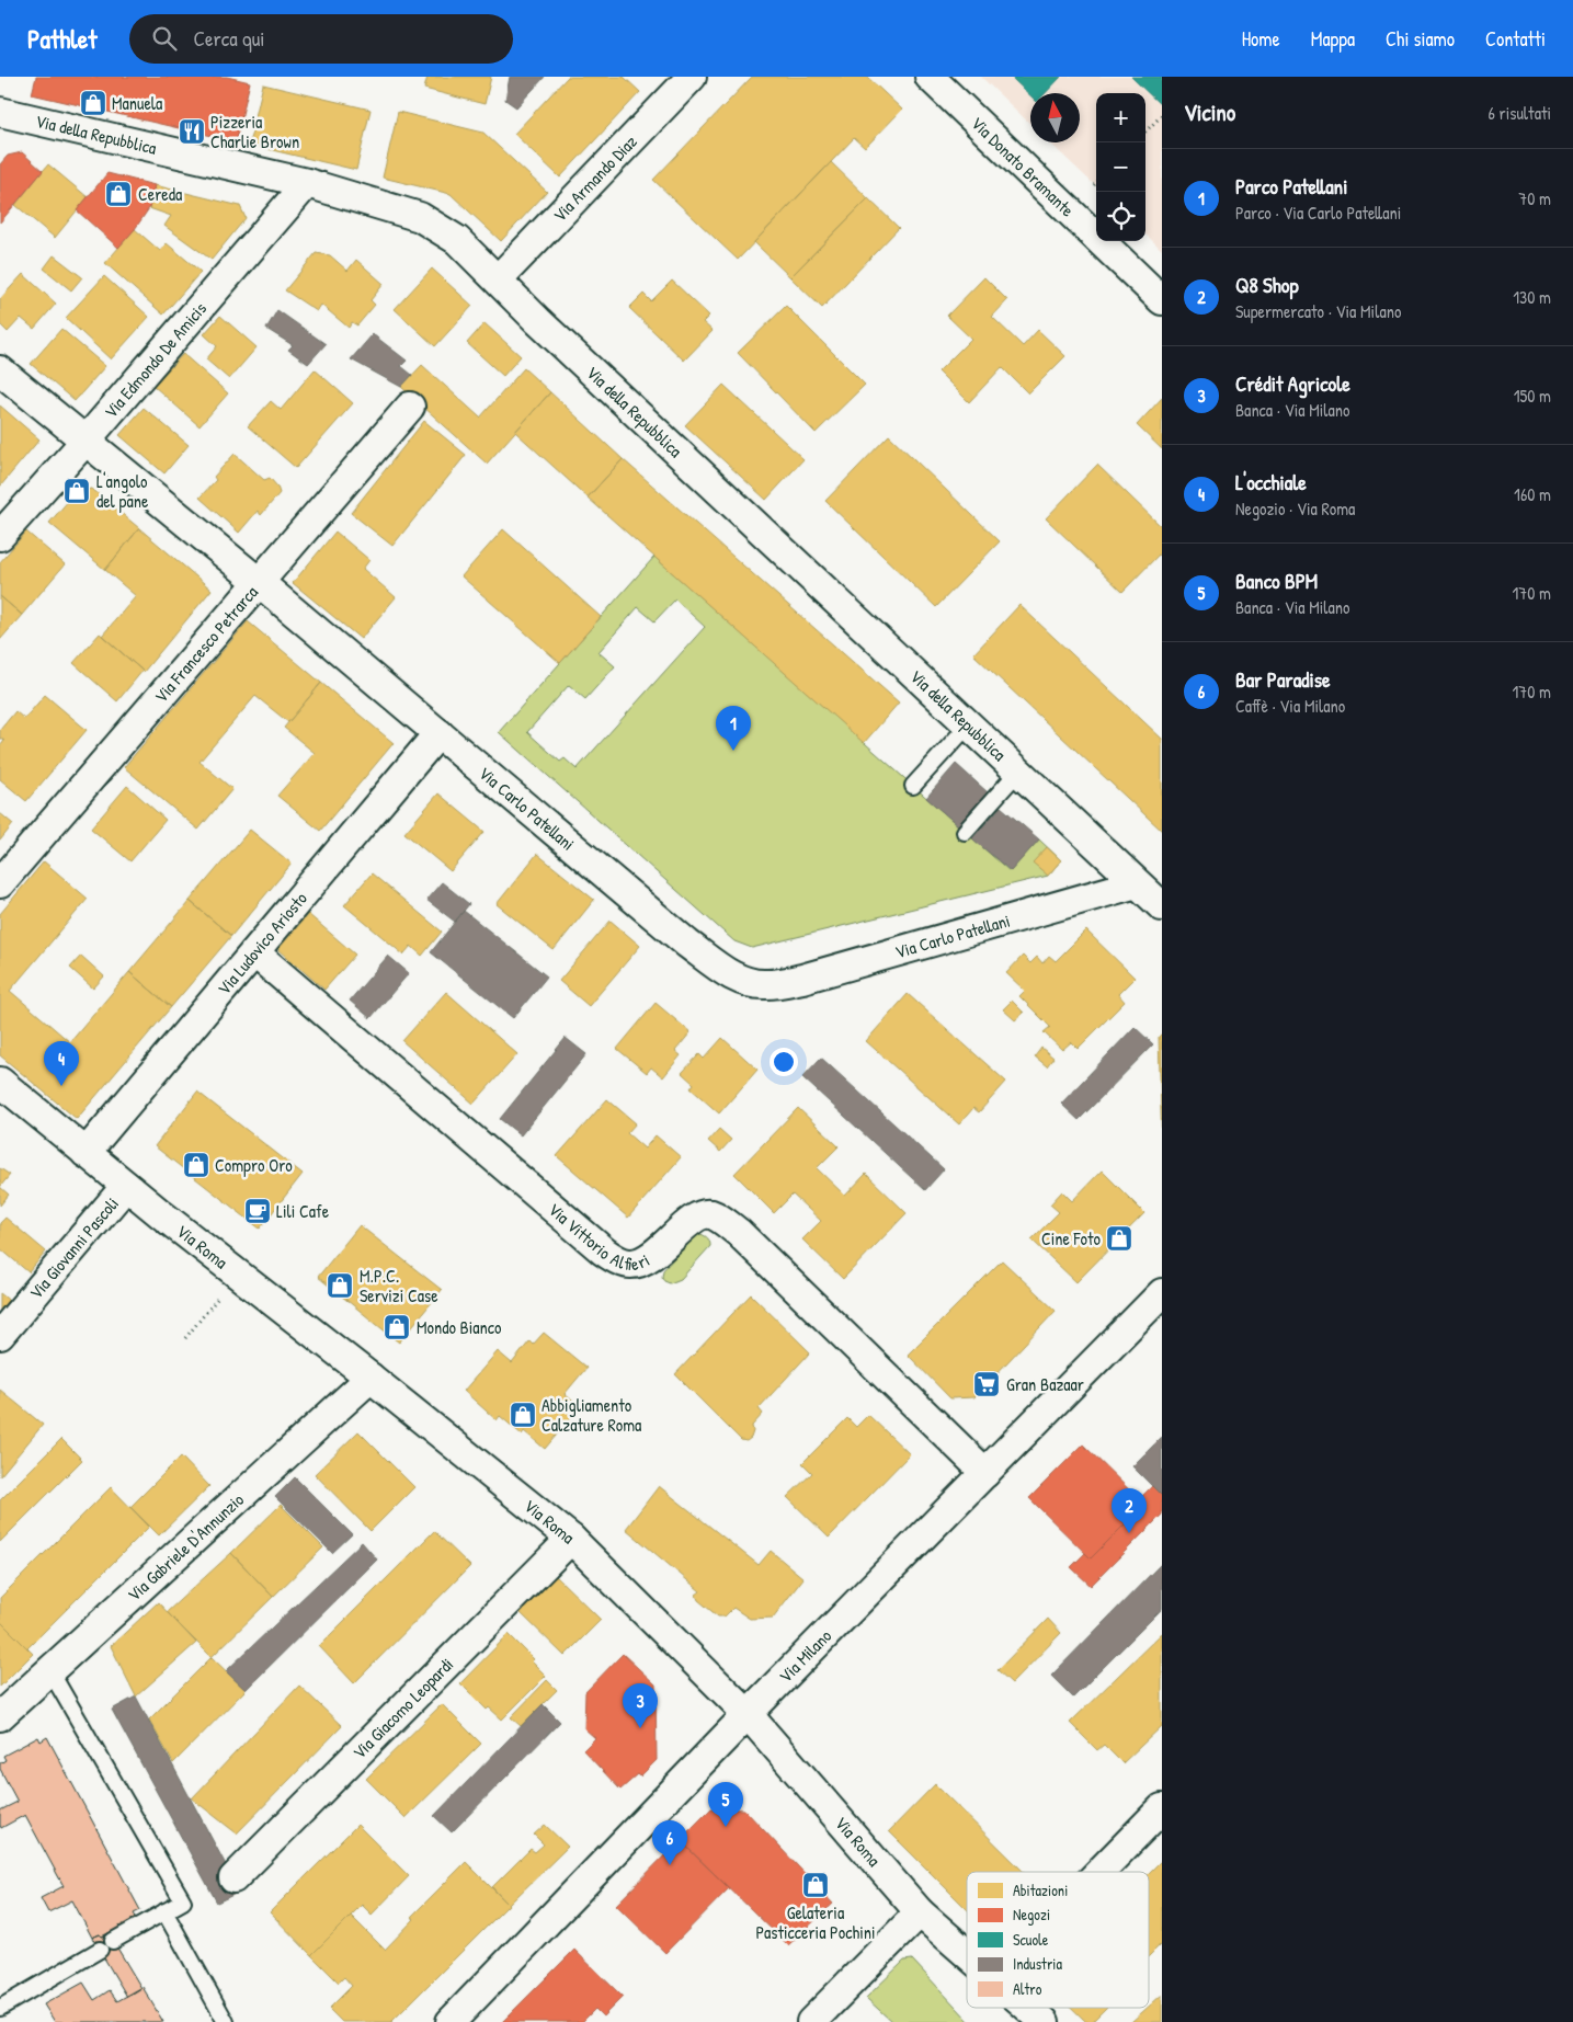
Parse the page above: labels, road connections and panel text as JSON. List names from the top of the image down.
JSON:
{
  "streets": {
    "street": [
      "Via della Repubblica",
      "Via Donato Bramante",
      "Via Armando Diaz",
      "Via Edmondo De Amicis",
      "Via Francesco Petrarca",
      "Via Carlo Patellani",
      "Via Ludovico Ariosto",
      "Via Vittorio Alfieri",
      "Via Roma",
      "Via Giovanni Pascoli",
      "Via Gabriele D'Annunzio",
      "Via Milano",
      "Via Giacomo Leopardi"
    ]
  },
  "crossings": [
    ["Via della Repubblica", "Via Armando Diaz"],
    ["Via della Repubblica", "Via Edmondo De Amicis"],
    ["Via della Repubblica", "Via Carlo Patellani"],
    ["Via Edmondo De Amicis", "Via Carlo Patellani"],
    ["Via Francesco Petrarca", "Via Carlo Patellani"],
    ["Via Carlo Patellani", "Via Ludovico Ariosto"],
    ["Via Ludovico Ariosto", "Via Vittorio Alfieri"],
    ["Via Ludovico Ariosto", "Via Roma"],
    ["Via Vittorio Alfieri", "Via Milano"],
    ["Via Roma", "Via Giovanni Pascoli"],
    ["Via Roma", "Via Gabriele D'Annunzio"],
    ["Via Roma", "Via Milano"],
    ["Via Roma", "Via Giacomo Leopardi"]
  ],
  "places": {
    "shop": [
      "Manuela",
      "Cereda",
      "L'angolo del pane",
      "Compro Oro",
      "Cine Foto",
      "M.P.C. Servizi Case",
      "Mondo Bianco",
      "Abbigliamento Calzature Roma",
      "Gelateria Pasticceria Pochini"
    ],
    "restaurant": ["Pizzeria Charlie Brown"],
    "cafe": ["Lili Cafe"],
    "supermarket": ["Gran Bazaar"]
  },
  "legend": [
    "Abitazioni",
    "Negozi",
    "Scuole",
    "Industria",
    "Altro"
  ],
  "north": "top",
  "page": {
    "header": "Pathlet",
    "search": "Cerca qui",
    "nav": [
      "Home",
      "Mappa",
      "Chi siamo",
      "Contatti"
    ],
    "heading": ["Vicino", "6 risultati"],
    "map_buttons": ["+", "−"],
    "list": [
      {
        "mark": "1",
        "name": "Parco Patellani",
        "note": "Parco · Via Carlo Patellani",
        "value": "70 m"
      },
      {
        "mark": "2",
        "name": "Q8 Shop",
        "note": "Supermercato · Via Milano",
        "value": "130 m"
      },
      {
        "mark": "3",
        "name": "Crédit Agricole",
        "note": "Banca · Via Milano",
        "value": "150 m"
      },
      {
        "mark": "4",
        "name": "L'occhiale",
        "note": "Negozio · Via Roma",
        "value": "160 m"
      },
      {
        "mark": "5",
        "name": "Banco BPM",
        "note": "Banca · Via Milano",
        "value": "170 m"
      },
      {
        "mark": "6",
        "name": "Bar Paradise",
        "note": "Caffè · Via Milano",
        "value": "170 m"
      }
    ],
    "pins": [
      "1",
      "4",
      "2",
      "3",
      "5",
      "6"
    ]
  }
}
